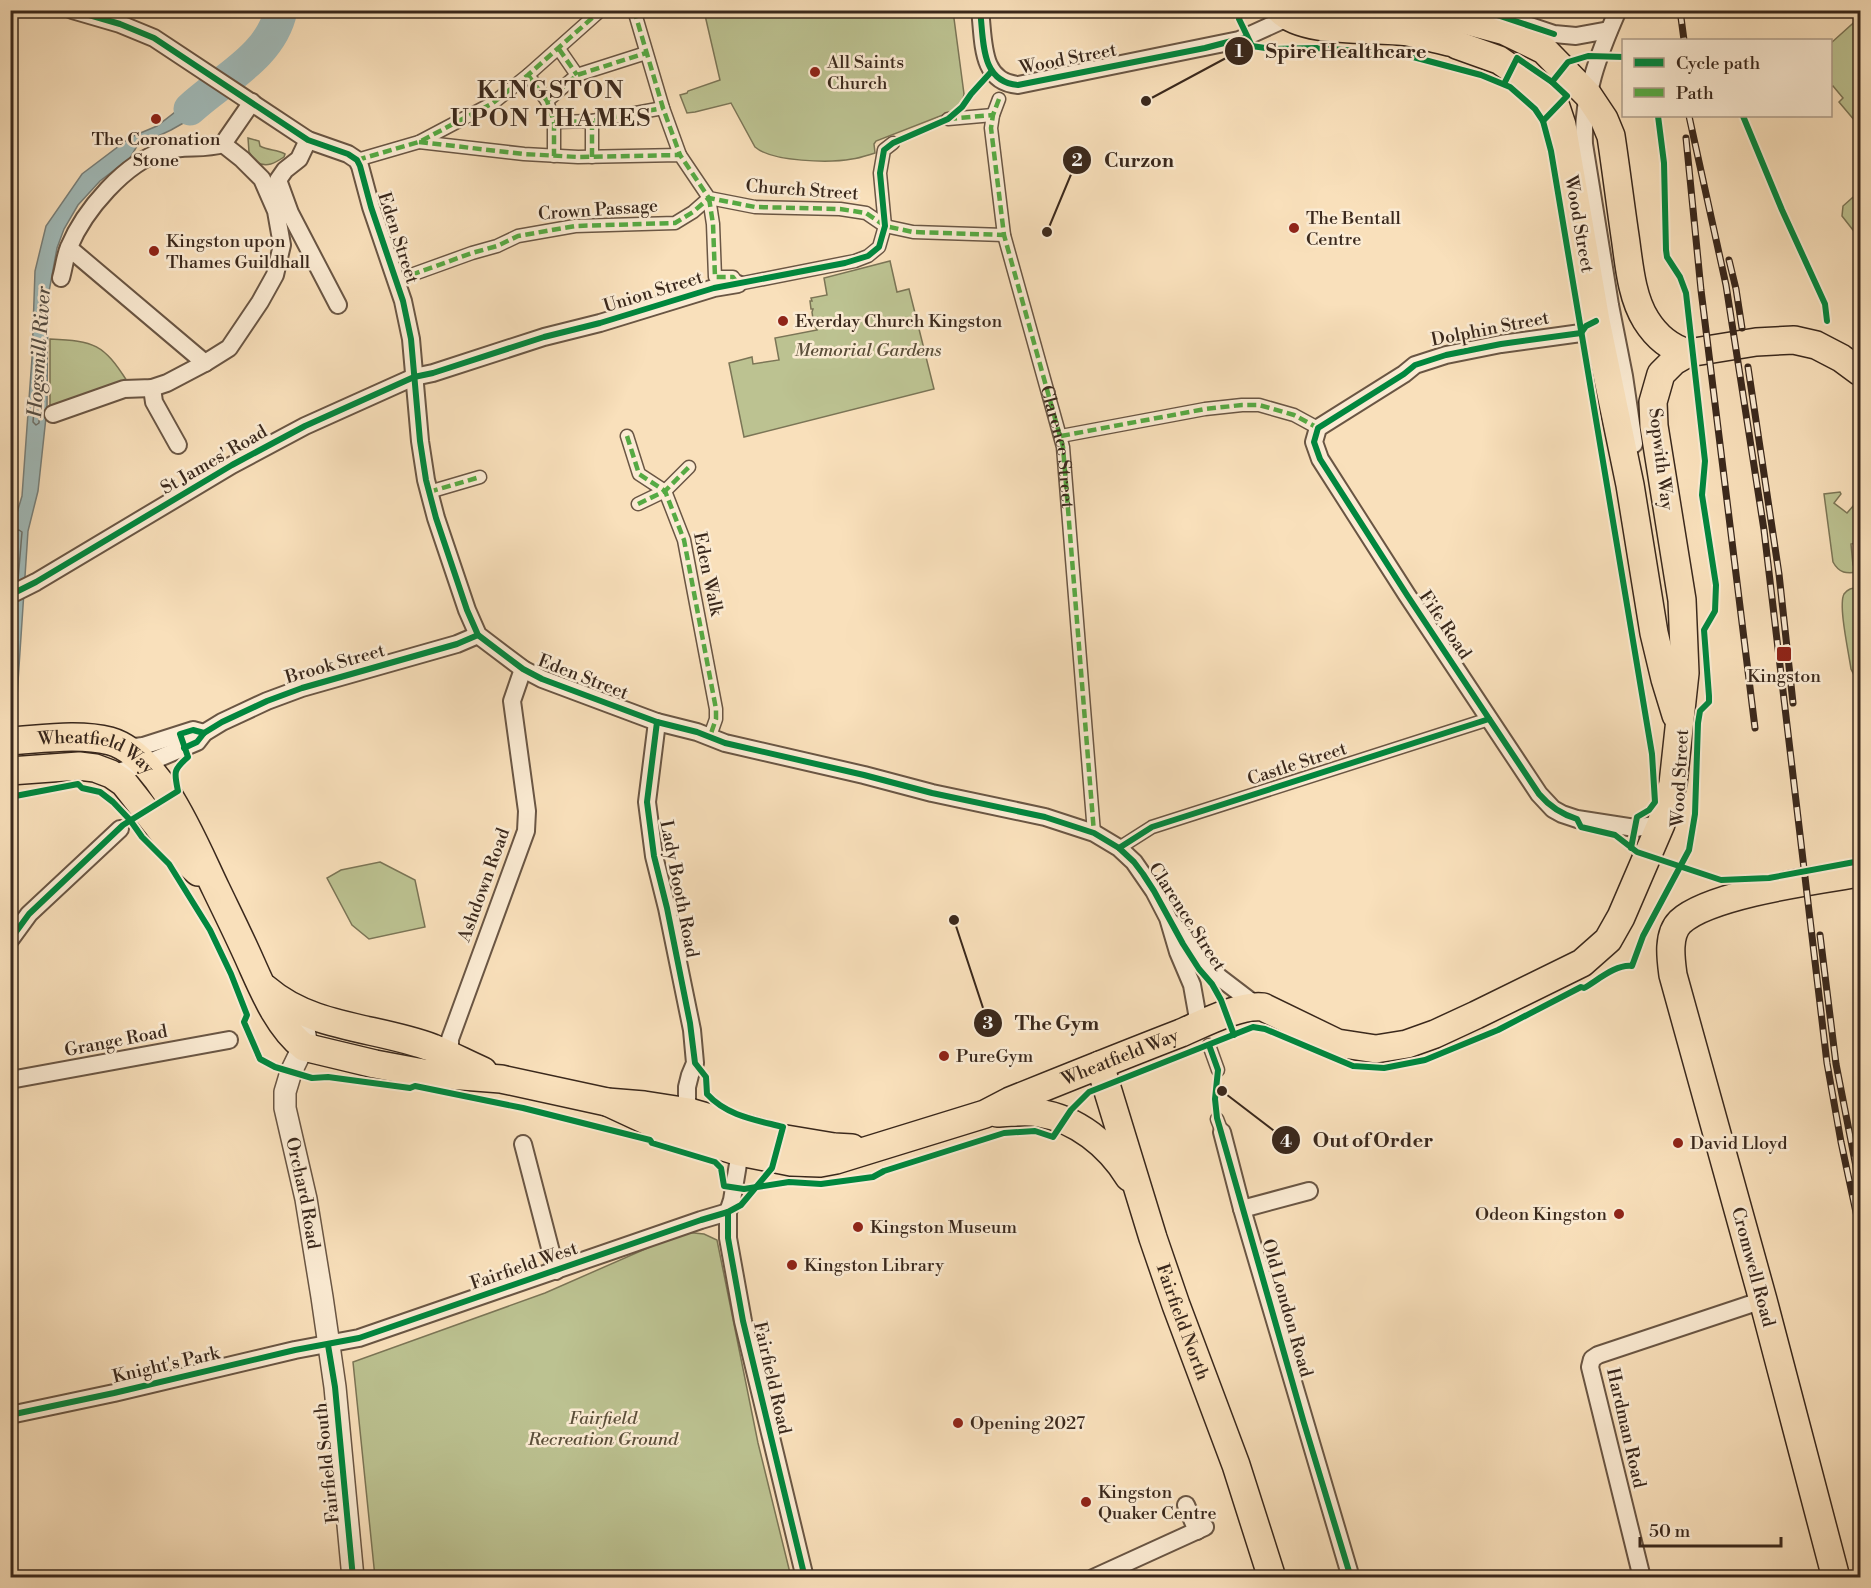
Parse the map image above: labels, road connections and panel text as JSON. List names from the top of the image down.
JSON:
{
  "streets": {
    "main road": [
      "Wood Street",
      "Clarence Street",
      "Sopwith Way",
      "Wheatfield Way",
      "Cromwell Road",
      "Fairfield North"
    ],
    "street": [
      "Church Street",
      "Crown Passage",
      "Eden Street",
      "Union Street",
      "Dolphin Street",
      "St James' Road",
      "Eden Walk",
      "Fife Road",
      "Brook Street",
      "Castle Street",
      "Ashdown Road",
      "Lady Booth Road",
      "Grange Road",
      "Orchard Road",
      "Fairfield West",
      "Old London Road",
      "Knight's Park",
      "Fairfield Road",
      "Hardman Road",
      "Fairfield South"
    ]
  },
  "crossings": [
    ["Wood Street", "Dolphin Street"],
    ["Wood Street", "Clarence Street"],
    ["Wood Street", "Sopwith Way"],
    ["Wood Street", "Fife Road"],
    ["Church Street", "Crown Passage"],
    ["Church Street", "Union Street"],
    ["Church Street", "Clarence Street"],
    ["Eden Street", "Union Street"],
    ["Eden Street", "Clarence Street"],
    ["Eden Street", "St James' Road"],
    ["Eden Street", "Eden Walk"],
    ["Eden Street", "Brook Street"],
    ["Eden Street", "Ashdown Road"],
    ["Eden Street", "Lady Booth Road"],
    ["Union Street", "St James' Road"],
    ["Dolphin Street", "Fife Road"],
    ["Clarence Street", "Wheatfield Way"],
    ["Clarence Street", "Castle Street"],
    ["Fife Road", "Castle Street"],
    ["Brook Street", "Wheatfield Way"],
    ["Wheatfield Way", "Ashdown Road"],
    ["Wheatfield Way", "Lady Booth Road"],
    ["Wheatfield Way", "Orchard Road"],
    ["Wheatfield Way", "Fairfield North"],
    ["Wheatfield Way", "Fairfield Road"],
    ["Orchard Road", "Fairfield West"],
    ["Orchard Road", "Knight's Park"],
    ["Orchard Road", "Fairfield South"],
    ["Fairfield West", "Knight's Park"],
    ["Fairfield West", "Fairfield Road"],
    ["Fairfield West", "Fairfield South"],
    ["Cromwell Road", "Hardman Road"],
    ["Knight's Park", "Fairfield South"]
  ],
  "districts": ["KINGSTON UPON THAMES"],
  "water": ["Hogsmill River"],
  "parks": ["Memorial Gardens", "Fairfield Recreation Ground"],
  "places": {
    "other": [
      "All Saints Church",
      "Spire Healthcare",
      "The Coronation Stone",
      "The Bentall Centre",
      "Curzon",
      "Kingston upon Thames Guildhall",
      "Everday Church Kingston",
      "The Gym",
      "PureGym",
      "Out of Order",
      "David Lloyd",
      "Odeon Kingston",
      "Kingston Museum",
      "Kingston Library",
      "Opening 2027",
      "Kingston Quaker Centre"
    ],
    "transit": ["Kingston"]
  },
  "legend": ["Cycle path", "Path"],
  "scale_bar": "50 m"
}
